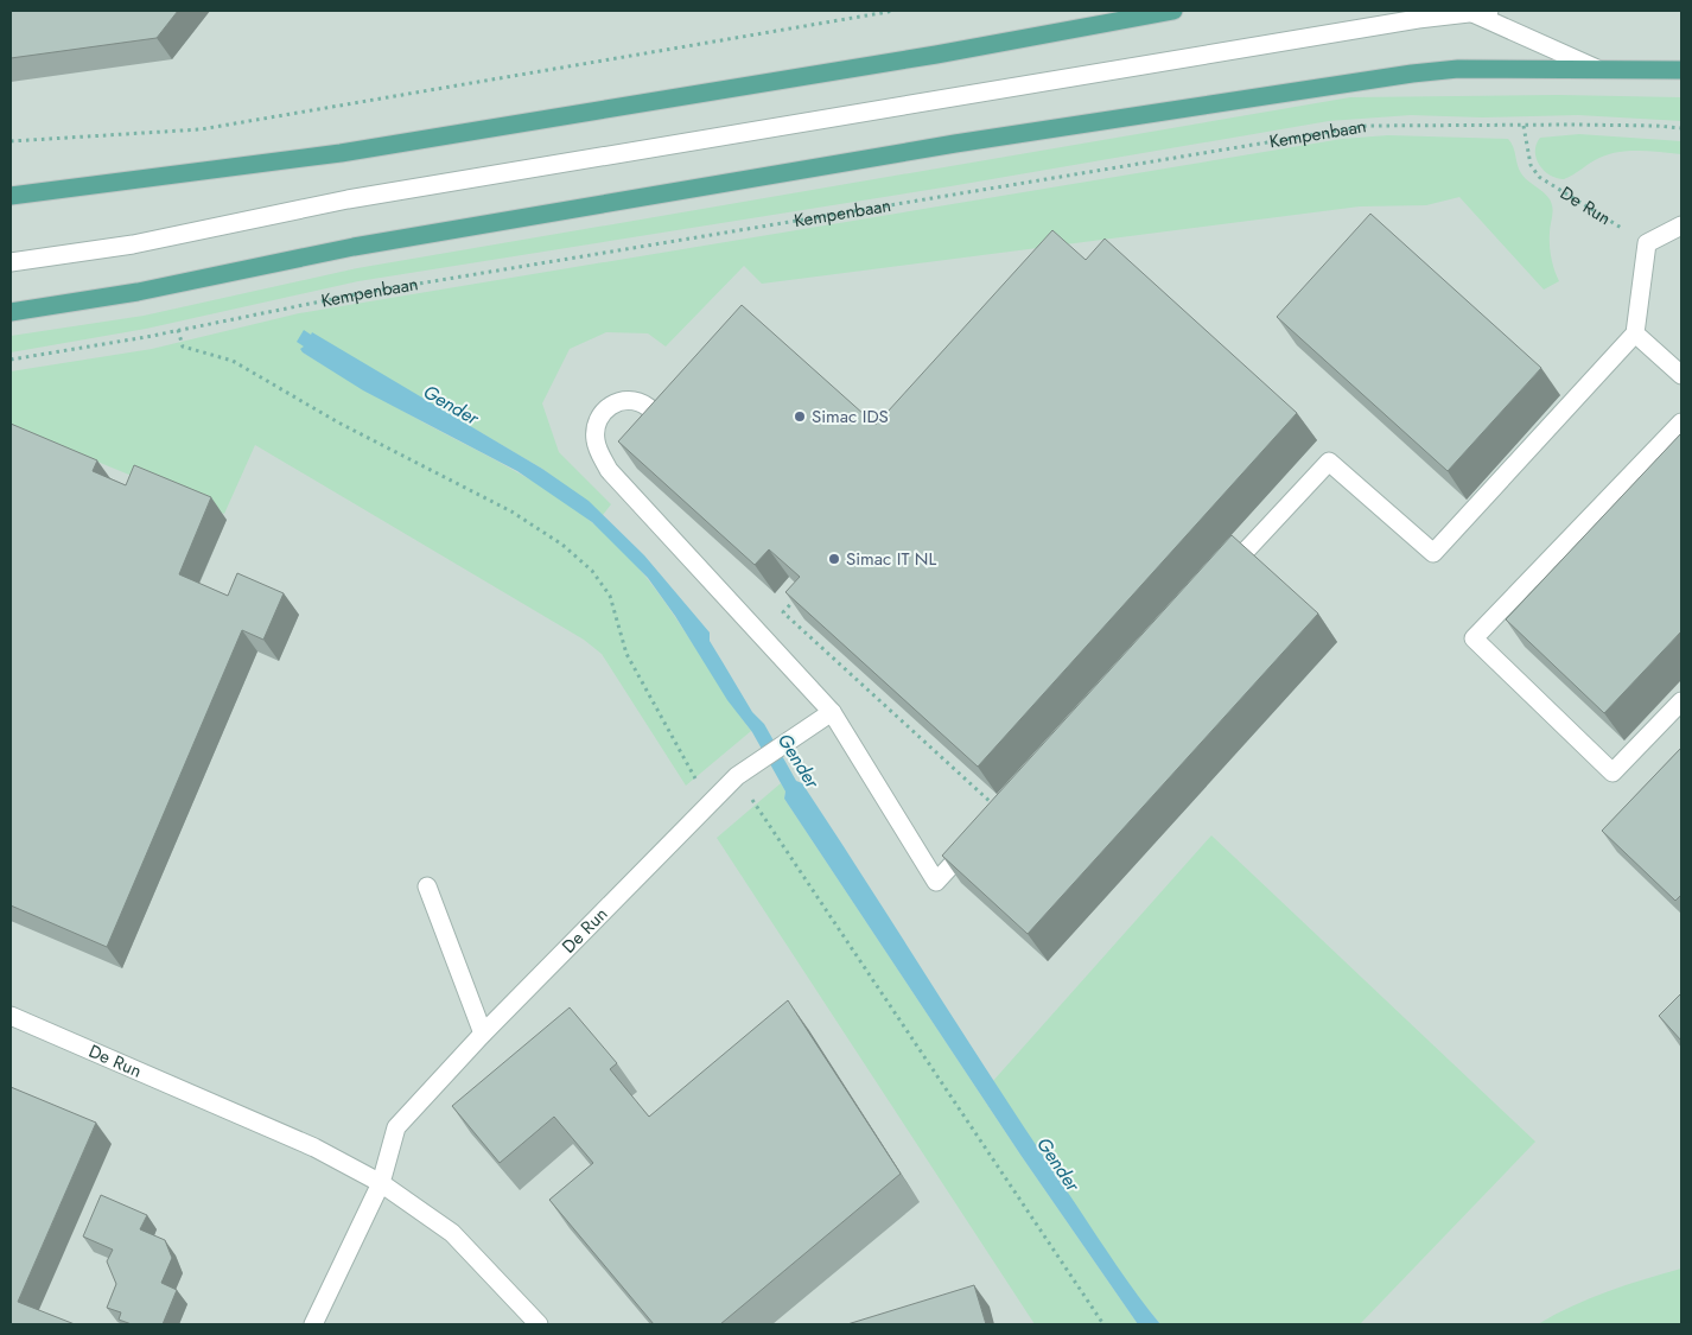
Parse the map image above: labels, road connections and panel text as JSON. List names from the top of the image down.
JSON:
{
  "streets": {
    "street": ["De Run"],
    "path": ["Kempenbaan"]
  },
  "crossings": [
    ["Kempenbaan", "De Run"]
  ],
  "water": ["Gender"],
  "places": ["Simac IDS", "Simac IT NL"]
}
